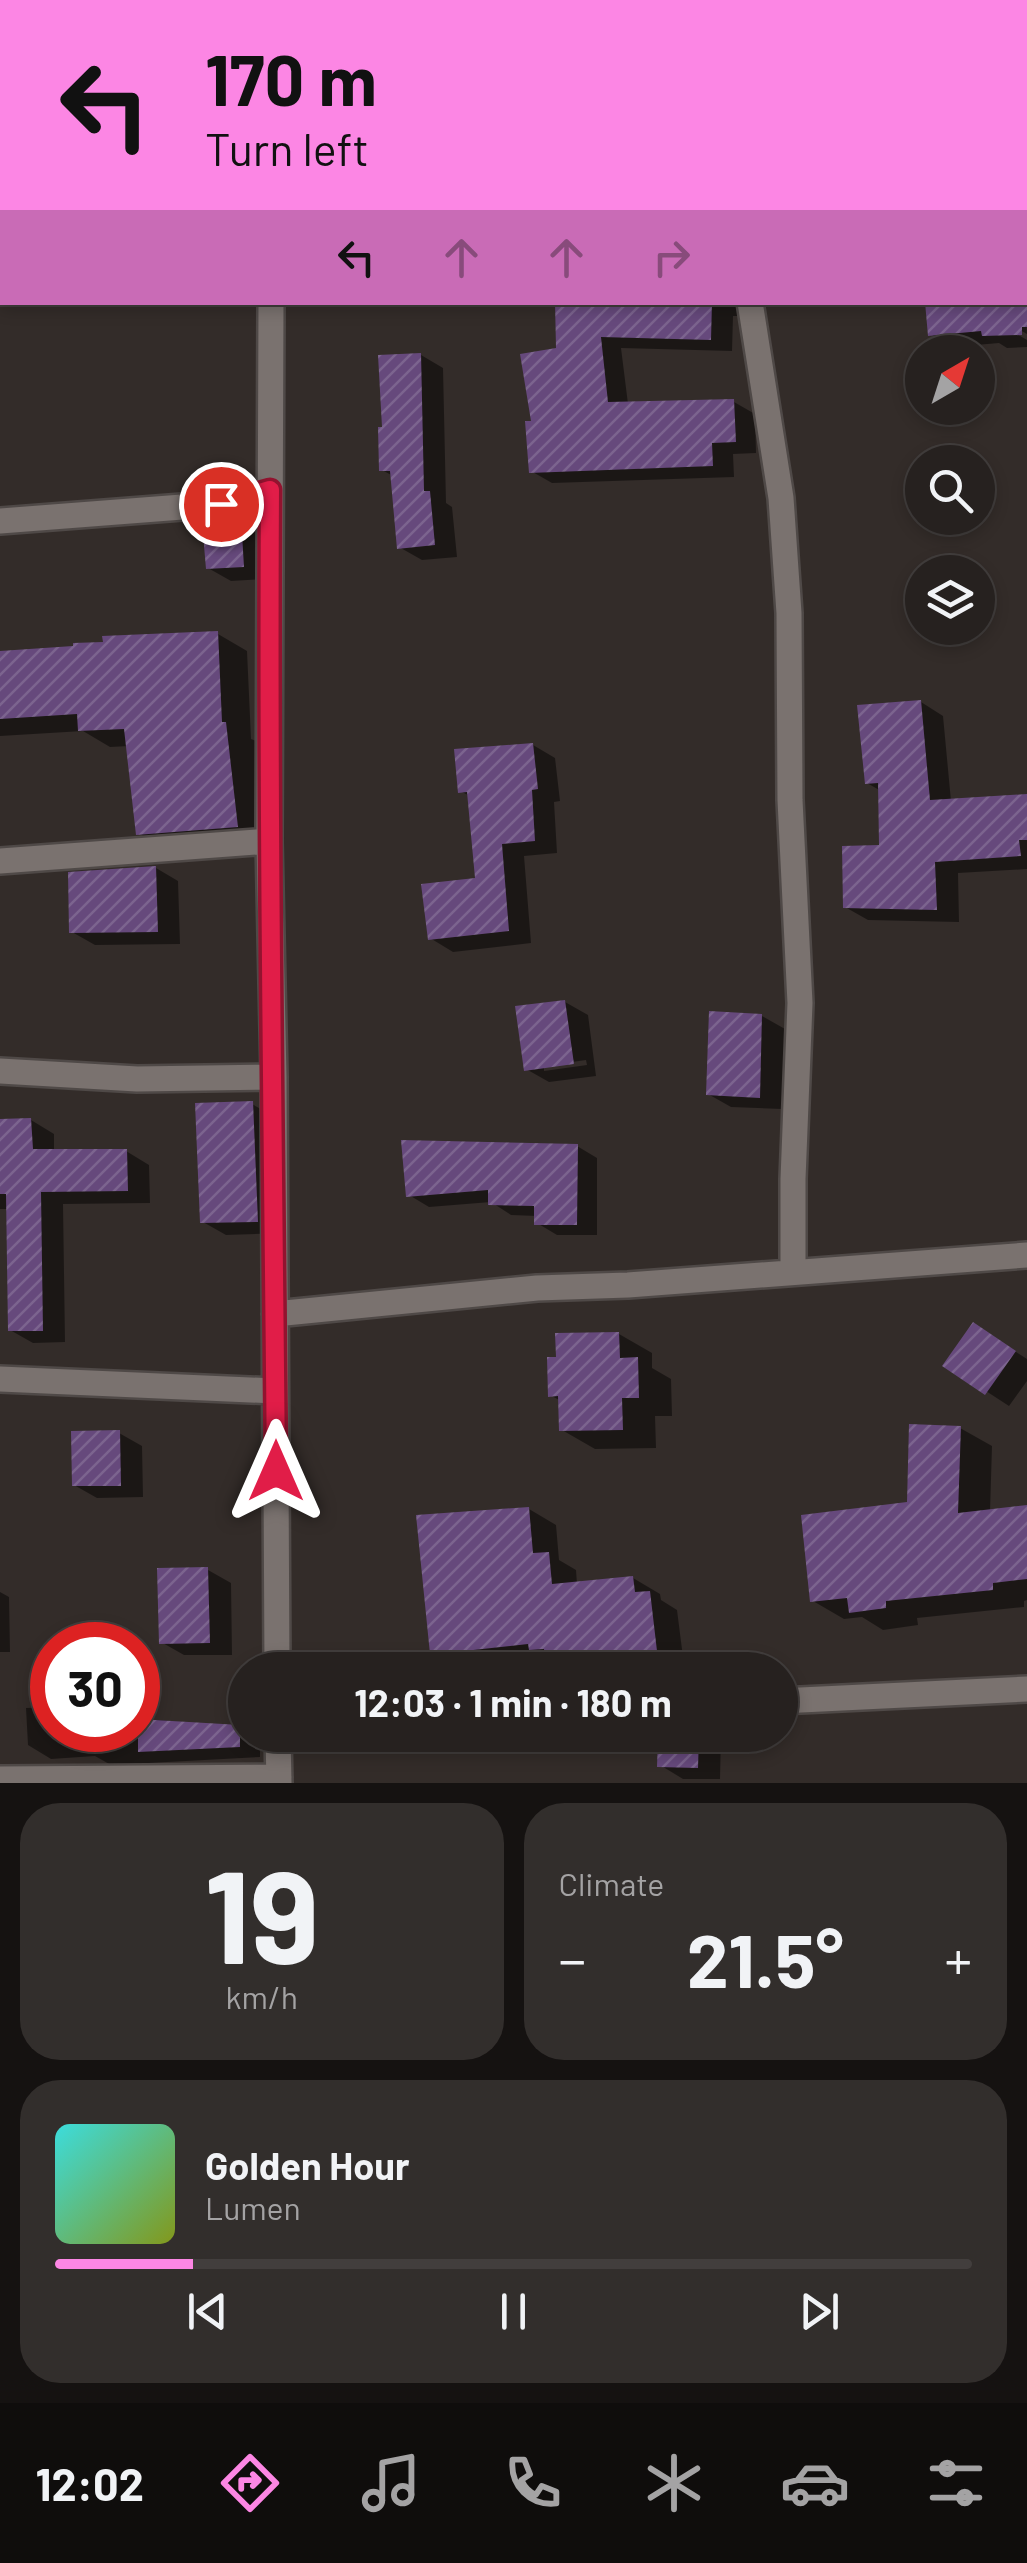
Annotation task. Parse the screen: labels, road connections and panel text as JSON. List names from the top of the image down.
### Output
{
  "north": "top right",
  "page": {
    "turn": ["170 m", "Turn left"],
    "limit": "30",
    "trip": "12:03 · 1 min · 180 m",
    "tile": [
      ["19", "km/h"],
      "Climate"
    ],
    "heat": ["−", "21.5°", "+"],
    "song": ["Golden Hour", "Lumen"],
    "tabs": "12:02"
  }
}
